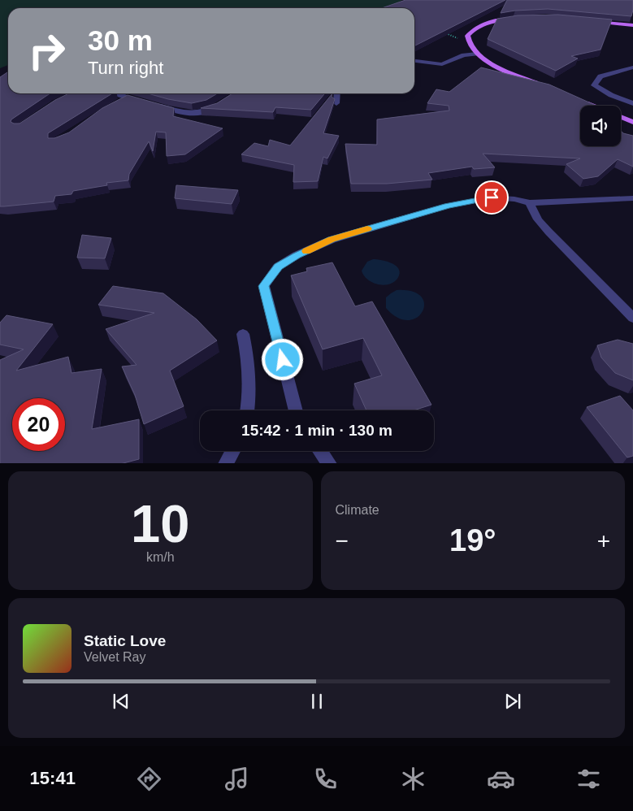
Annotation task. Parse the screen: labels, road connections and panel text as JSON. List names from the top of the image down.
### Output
{
  "page": {
    "turn": ["30 m", "Turn right"],
    "limit": "20",
    "trip": "15:42 · 1 min · 130 m",
    "tile": [
      ["10", "km/h"],
      "Climate"
    ],
    "heat": ["−", "19°", "+"],
    "song": ["Static Love", "Velvet Ray"],
    "tabs": "15:41"
  }
}
